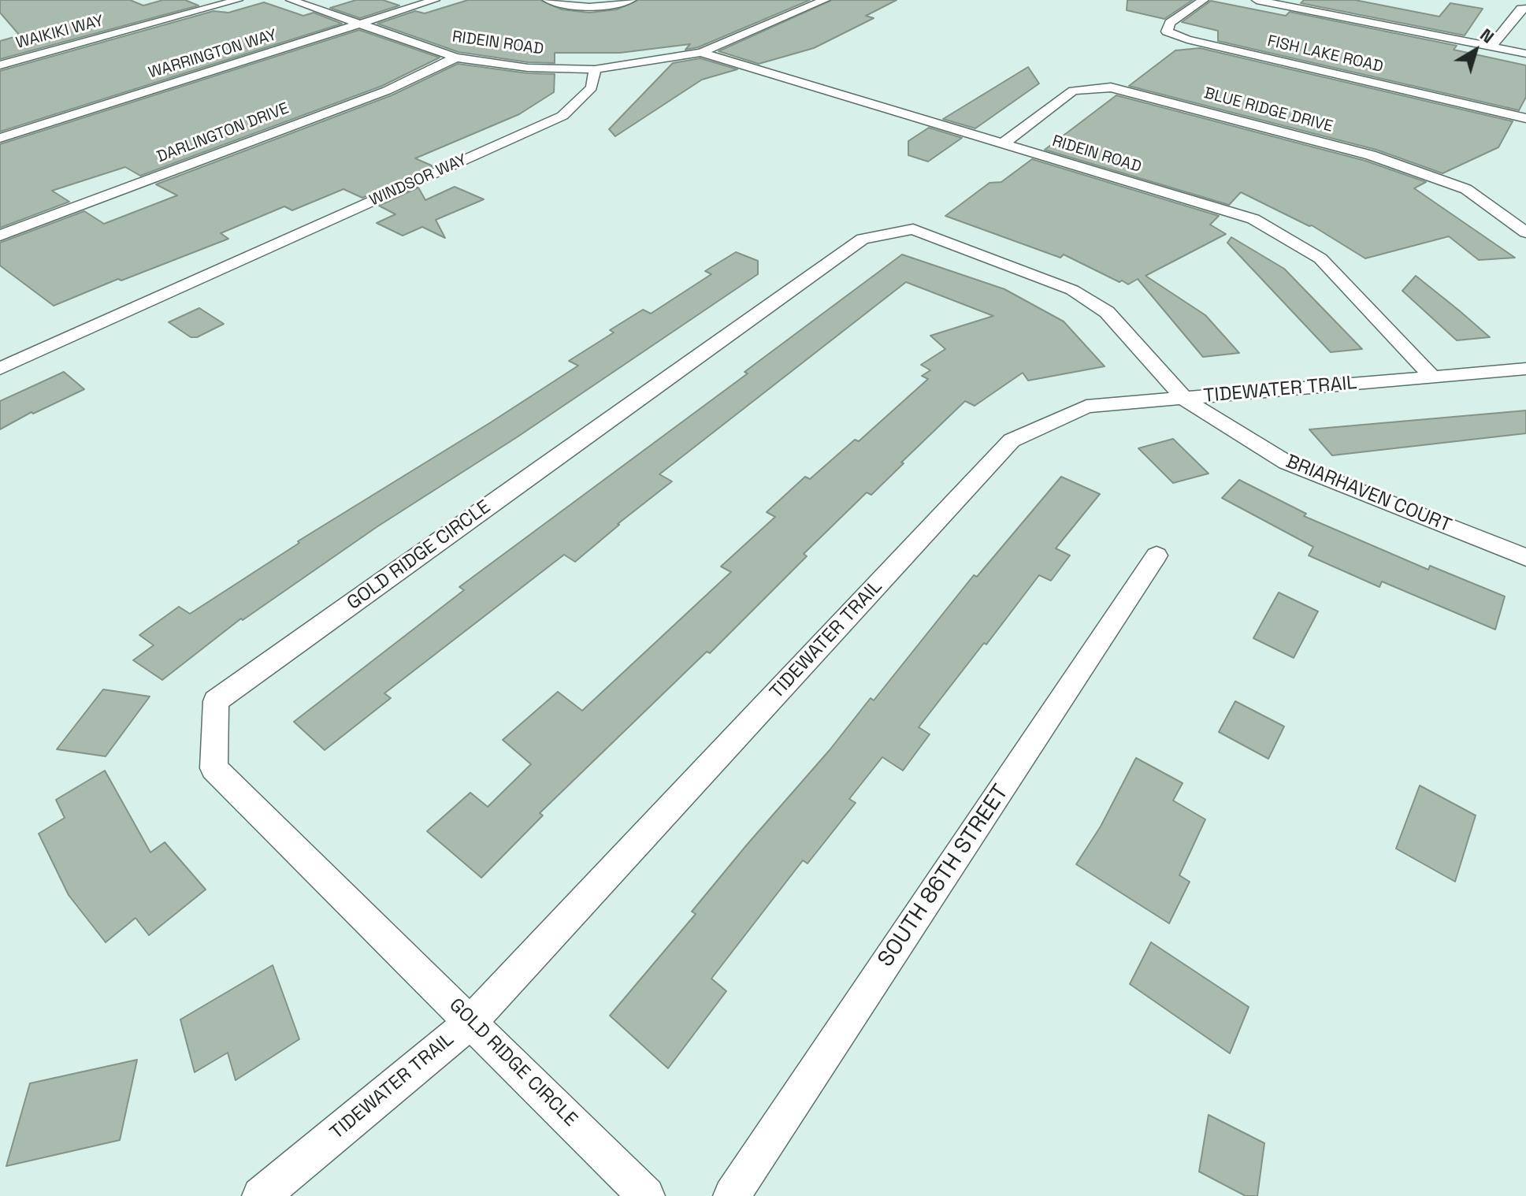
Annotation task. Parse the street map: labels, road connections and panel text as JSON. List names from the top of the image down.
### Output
{
  "streets": {
    "street": [
      "WAIKIKI WAY",
      "RIDEIN ROAD",
      "WARRINGTON WAY",
      "FISH LAKE ROAD",
      "BLUE RIDGE DRIVE",
      "DARLINGTON DRIVE",
      "WINDSOR WAY",
      "TIDEWATER TRAIL",
      "BRIARHAVEN COURT",
      "GOLD RIDGE CIRCLE",
      "SOUTH 86TH STREET"
    ]
  },
  "crossings": [
    ["RIDEIN ROAD", "WARRINGTON WAY"],
    ["RIDEIN ROAD", "BLUE RIDGE DRIVE"],
    ["RIDEIN ROAD", "DARLINGTON DRIVE"],
    ["RIDEIN ROAD", "WINDSOR WAY"],
    ["RIDEIN ROAD", "TIDEWATER TRAIL"],
    ["TIDEWATER TRAIL", "BRIARHAVEN COURT"],
    ["TIDEWATER TRAIL", "GOLD RIDGE CIRCLE"],
    ["BRIARHAVEN COURT", "GOLD RIDGE CIRCLE"]
  ],
  "north": "top right"
}
